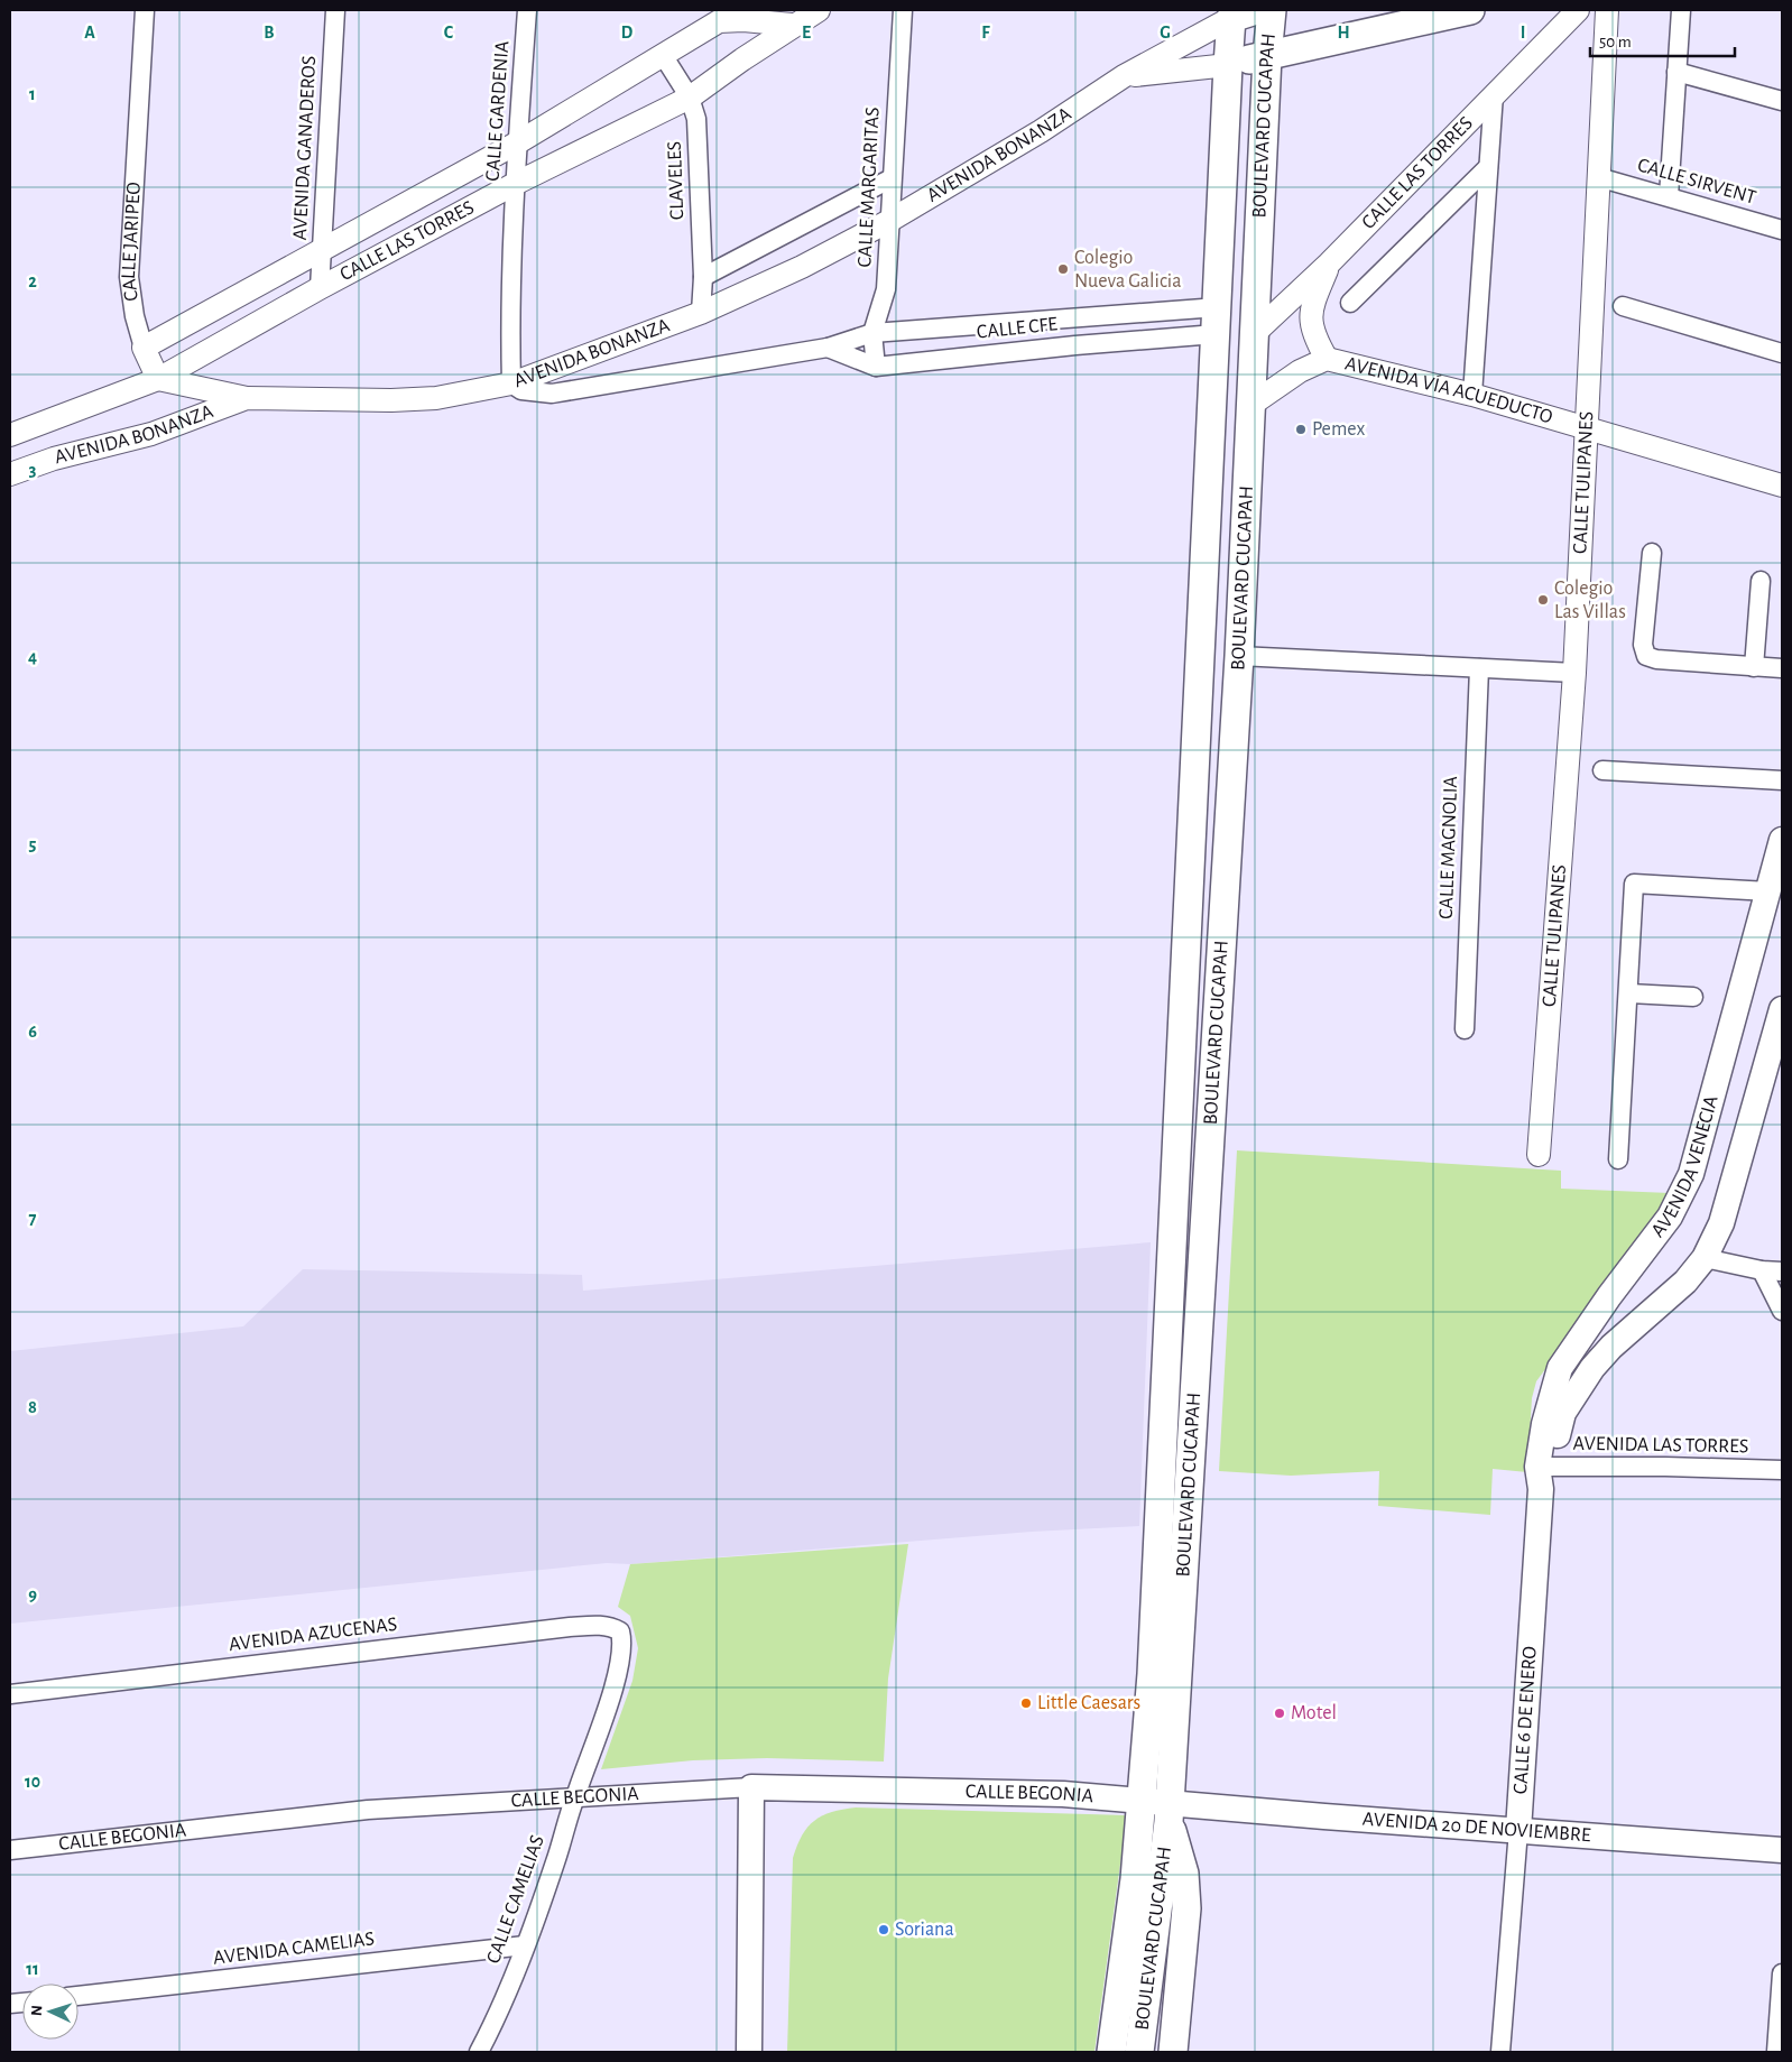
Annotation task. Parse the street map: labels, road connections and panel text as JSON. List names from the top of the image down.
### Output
{
  "streets": {
    "main road": [
      "BOULEVARD CUCAPAH",
      "AVENIDA VENECIA",
      "CALLE 6 DE ENERO",
      "CALLE BEGONIA",
      "AVENIDA 20 DE NOVIEMBRE"
    ],
    "street": [
      "CALLE GARDENIA",
      "AVENIDA GANADEROS",
      "AVENIDA BONANZA",
      "CALLE LAS TORRES",
      "CLAVELES",
      "CALLE SIRVENT",
      "CALLE MARGARITAS",
      "CALLE JARIPEO",
      "CALLE CFE",
      "AVENIDA VÍA ACUEDUCTO",
      "CALLE TULIPANES",
      "CALLE MAGNOLIA",
      "AVENIDA LAS TORRES",
      "AVENIDA AZUCENAS",
      "CALLE CAMELIAS",
      "AVENIDA CAMELIAS"
    ]
  },
  "crossings": [
    ["CALLE GARDENIA", "AVENIDA BONANZA"],
    ["CALLE GARDENIA", "CALLE LAS TORRES"],
    ["CALLE GARDENIA", "CALLE CFE"],
    ["BOULEVARD CUCAPAH", "AVENIDA BONANZA"],
    ["BOULEVARD CUCAPAH", "CALLE LAS TORRES"],
    ["BOULEVARD CUCAPAH", "CALLE CFE"],
    ["BOULEVARD CUCAPAH", "AVENIDA VÍA ACUEDUCTO"],
    ["BOULEVARD CUCAPAH", "CALLE BEGONIA"],
    ["BOULEVARD CUCAPAH", "AVENIDA 20 DE NOVIEMBRE"],
    ["AVENIDA GANADEROS", "CALLE LAS TORRES"],
    ["AVENIDA BONANZA", "CLAVELES"],
    ["AVENIDA BONANZA", "CALLE MARGARITAS"],
    ["AVENIDA BONANZA", "CALLE CFE"],
    ["CALLE LAS TORRES", "CLAVELES"],
    ["CALLE LAS TORRES", "CALLE JARIPEO"],
    ["CALLE SIRVENT", "CALLE TULIPANES"],
    ["CALLE MARGARITAS", "CALLE CFE"],
    ["AVENIDA VÍA ACUEDUCTO", "CALLE TULIPANES"],
    ["AVENIDA VENECIA", "AVENIDA LAS TORRES"],
    ["AVENIDA VENECIA", "CALLE 6 DE ENERO"],
    ["AVENIDA LAS TORRES", "CALLE 6 DE ENERO"],
    ["AVENIDA AZUCENAS", "CALLE CAMELIAS"],
    ["CALLE 6 DE ENERO", "AVENIDA 20 DE NOVIEMBRE"],
    ["CALLE BEGONIA", "AVENIDA 20 DE NOVIEMBRE"],
    ["CALLE BEGONIA", "CALLE CAMELIAS"],
    ["CALLE CAMELIAS", "AVENIDA CAMELIAS"]
  ],
  "places": [
    "Colegio Nueva Galicia",
    "Pemex",
    "Colegio Las Villas",
    "Little Caesars",
    "Motel",
    "Soriana"
  ],
  "scale_bar": "50 m",
  "north": "left",
  "grid": {
    "columns": [
      "A",
      "B",
      "C",
      "D",
      "E",
      "F",
      "G",
      "H",
      "I"
    ],
    "rows": [
      "1",
      "2",
      "3",
      "4",
      "5",
      "6",
      "7",
      "8",
      "9",
      "10",
      "11"
    ]
  }
}
